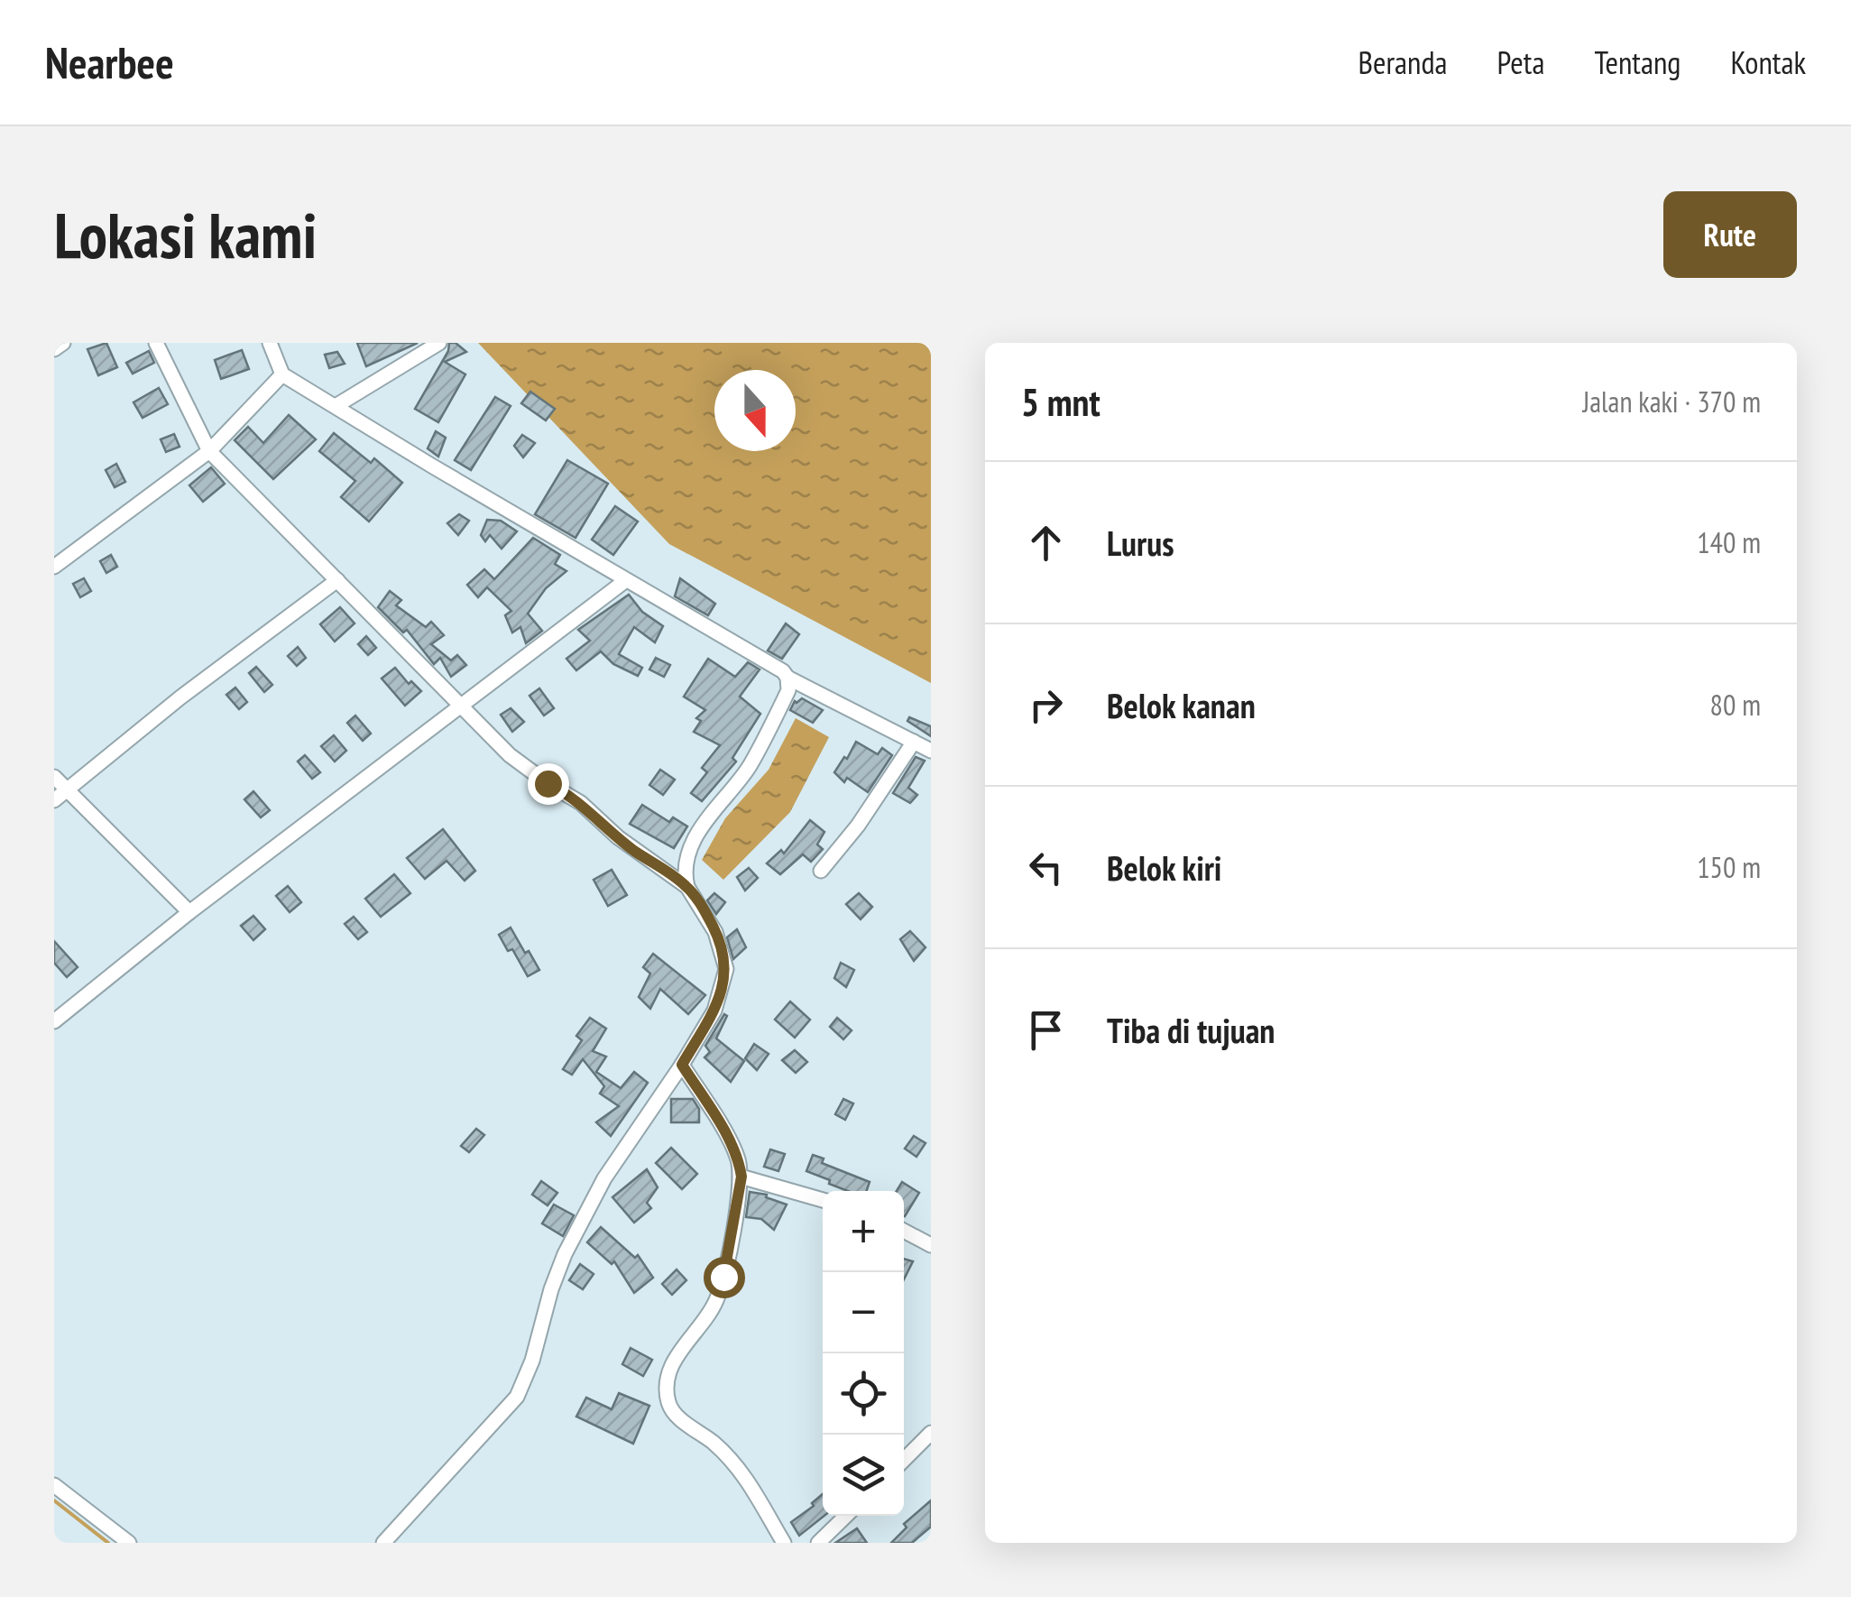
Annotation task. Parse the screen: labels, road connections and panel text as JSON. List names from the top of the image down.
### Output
{
  "north": "bottom",
  "page": {
    "header": "Nearbee",
    "nav": [
      "Beranda",
      "Peta",
      "Tentang",
      "Kontak"
    ],
    "buttons": "Rute",
    "title": "Lokasi kami",
    "heading": ["5 mnt", "Jalan kaki · 370 m"],
    "list": [
      ["Lurus", "140 m"],
      ["Belok kanan", "80 m"],
      ["Belok kiri", "150 m"],
      "Tiba di tujuan"
    ],
    "map_buttons": ["+", "−"]
  }
}
